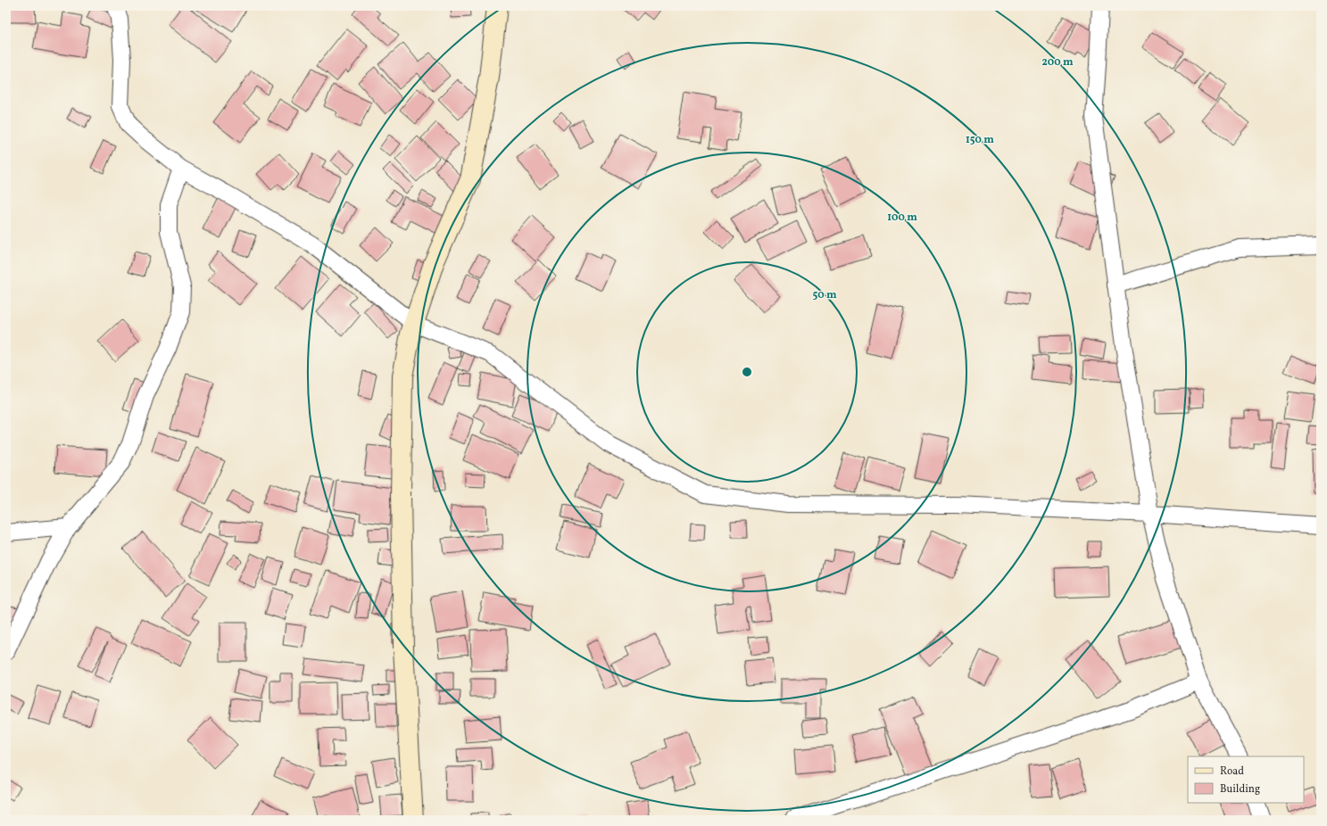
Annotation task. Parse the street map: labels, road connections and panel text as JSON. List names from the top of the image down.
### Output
{
  "legend": ["Road", "Building"],
  "rings": [
    "200 m",
    "150 m",
    "100 m",
    "50 m"
  ]
}
